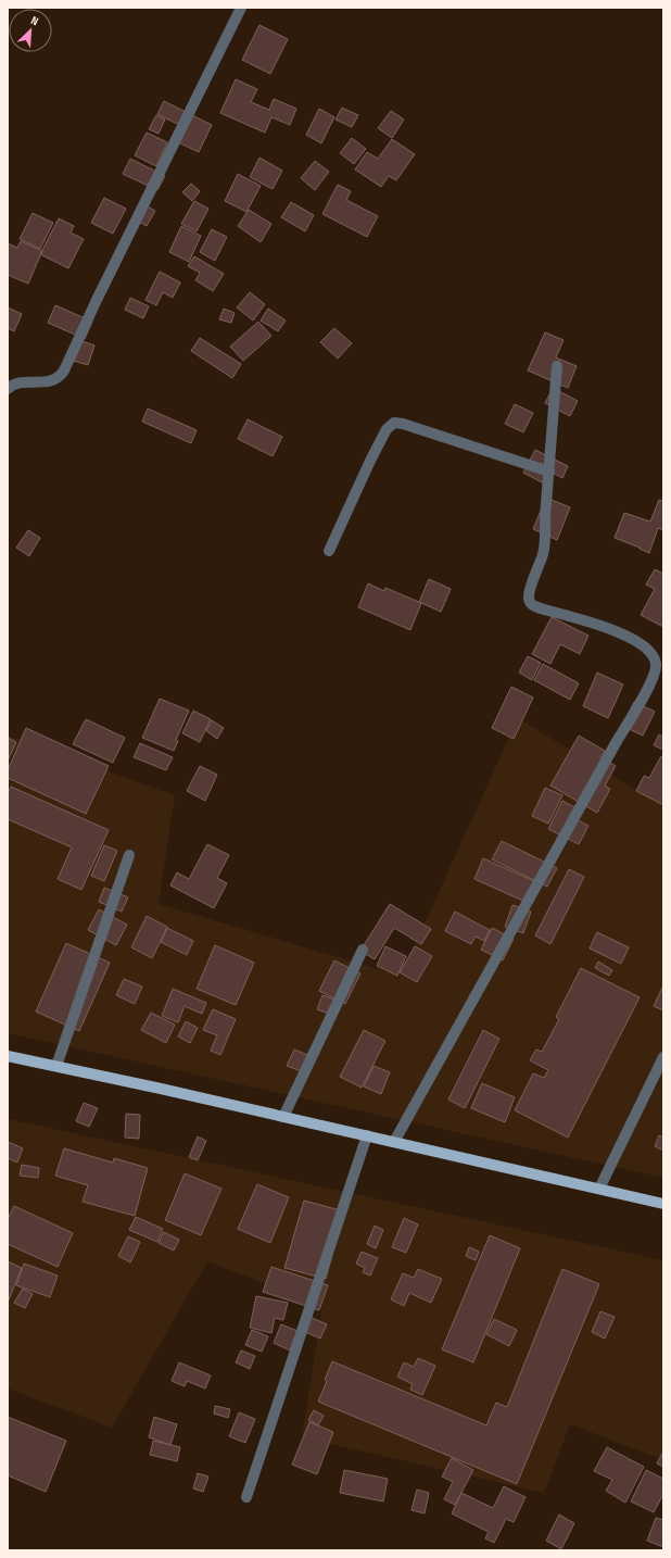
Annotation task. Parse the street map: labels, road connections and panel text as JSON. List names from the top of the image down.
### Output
{
  "north": "top right"
}
